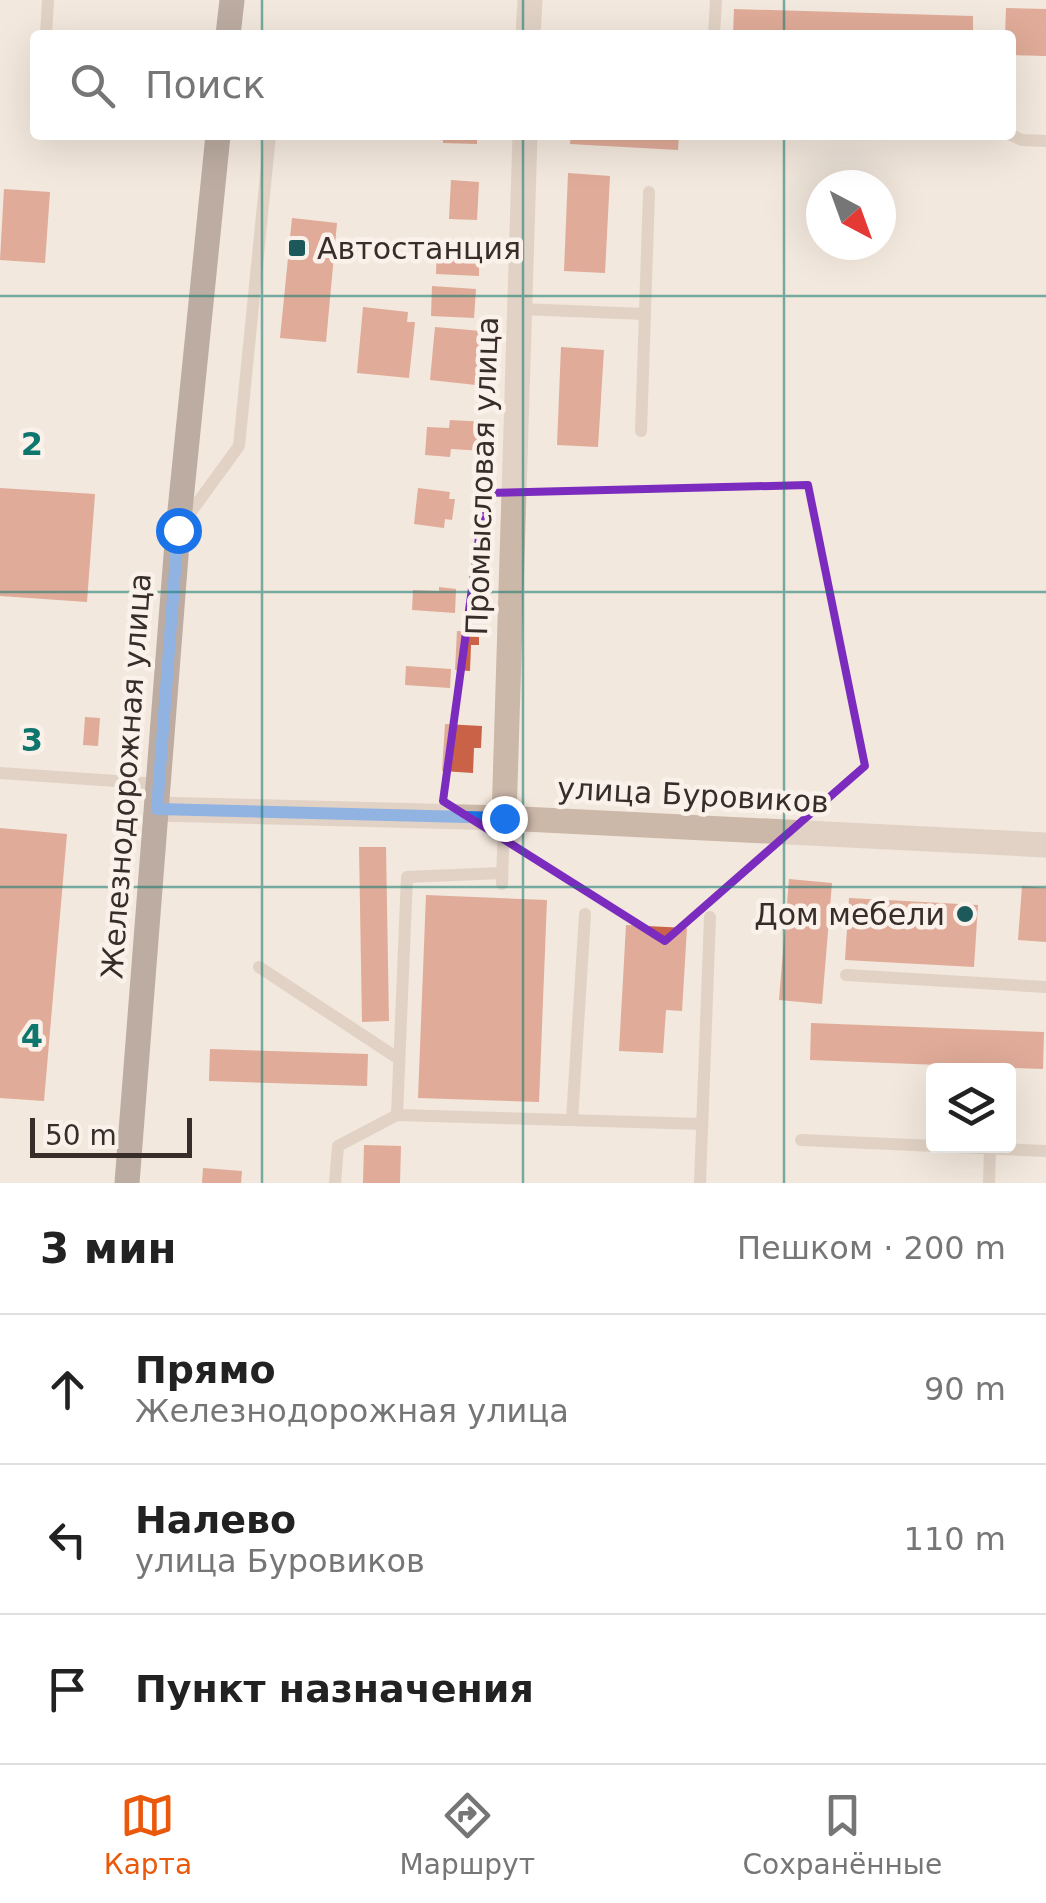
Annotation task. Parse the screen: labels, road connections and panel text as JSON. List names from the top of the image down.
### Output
{
  "streets": {
    "main road": ["Железнодорожная улица"],
    "street": ["Промысловая улица", "улица Буровиков"]
  },
  "crossings": [
    ["Промысловая улица", "улица Буровиков"],
    ["Железнодорожная улица", "улица Буровиков"]
  ],
  "places": {
    "transit": ["Автостанция"],
    "other": ["Дом мебели"]
  },
  "scale_bar": "50 m",
  "north": "bottom right",
  "page": {
    "search": "Поиск",
    "scale": "50 m",
    "heading": ["3 мин", "Пешком · 200 m"],
    "list": [
      ["Прямо", "Железнодорожная улица", "90 m"],
      ["Налево", "улица Буровиков", "110 m"],
      "Пункт назначения"
    ],
    "nav": ["Карта", "Маршрут", "Сохранённые"]
  },
  "grid": {
    "rows": ["2", "3", "4"]
  }
}
